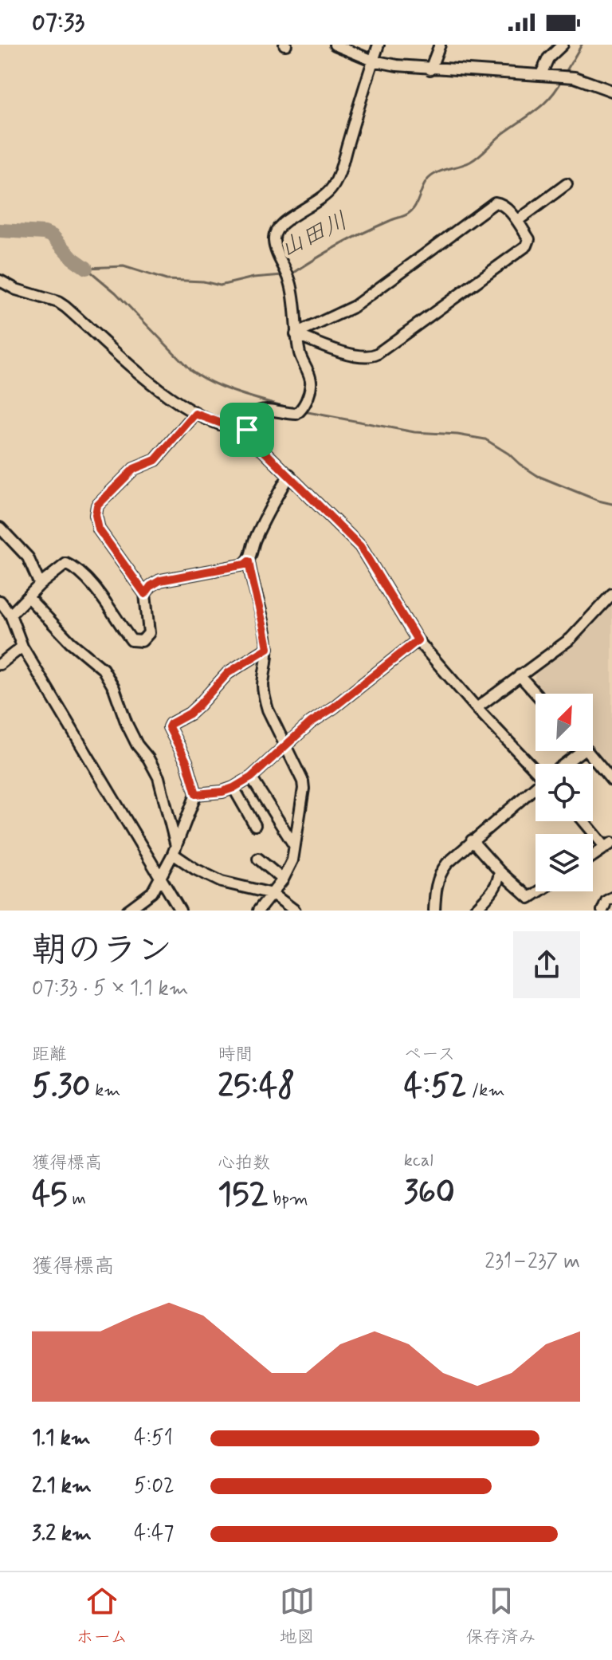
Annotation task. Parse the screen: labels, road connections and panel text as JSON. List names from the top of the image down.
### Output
{
  "water": ["山田川"],
  "north": "top right",
  "page": {
    "status": "07:33",
    "heading": ["朝のラン", "07:33 · 5 × 1.1 km"],
    "stats": [
      ["距離", "5.30 km"],
      ["時間", "25:48"],
      ["ペース", "4:52 /km"],
      ["獲得標高", "45 m"],
      ["心拍数", "152 bpm"],
      ["kcal", "360"]
    ],
    "chart": ["獲得標高", "231–237 m"],
    "list": [
      {
        "name": "1.1 km",
        "note": "4:51"
      },
      {
        "name": "2.1 km",
        "note": "5:02"
      },
      {
        "name": "3.2 km",
        "note": "4:47"
      }
    ],
    "tabs": ["ホーム", "地図", "保存済み"]
  }
}
